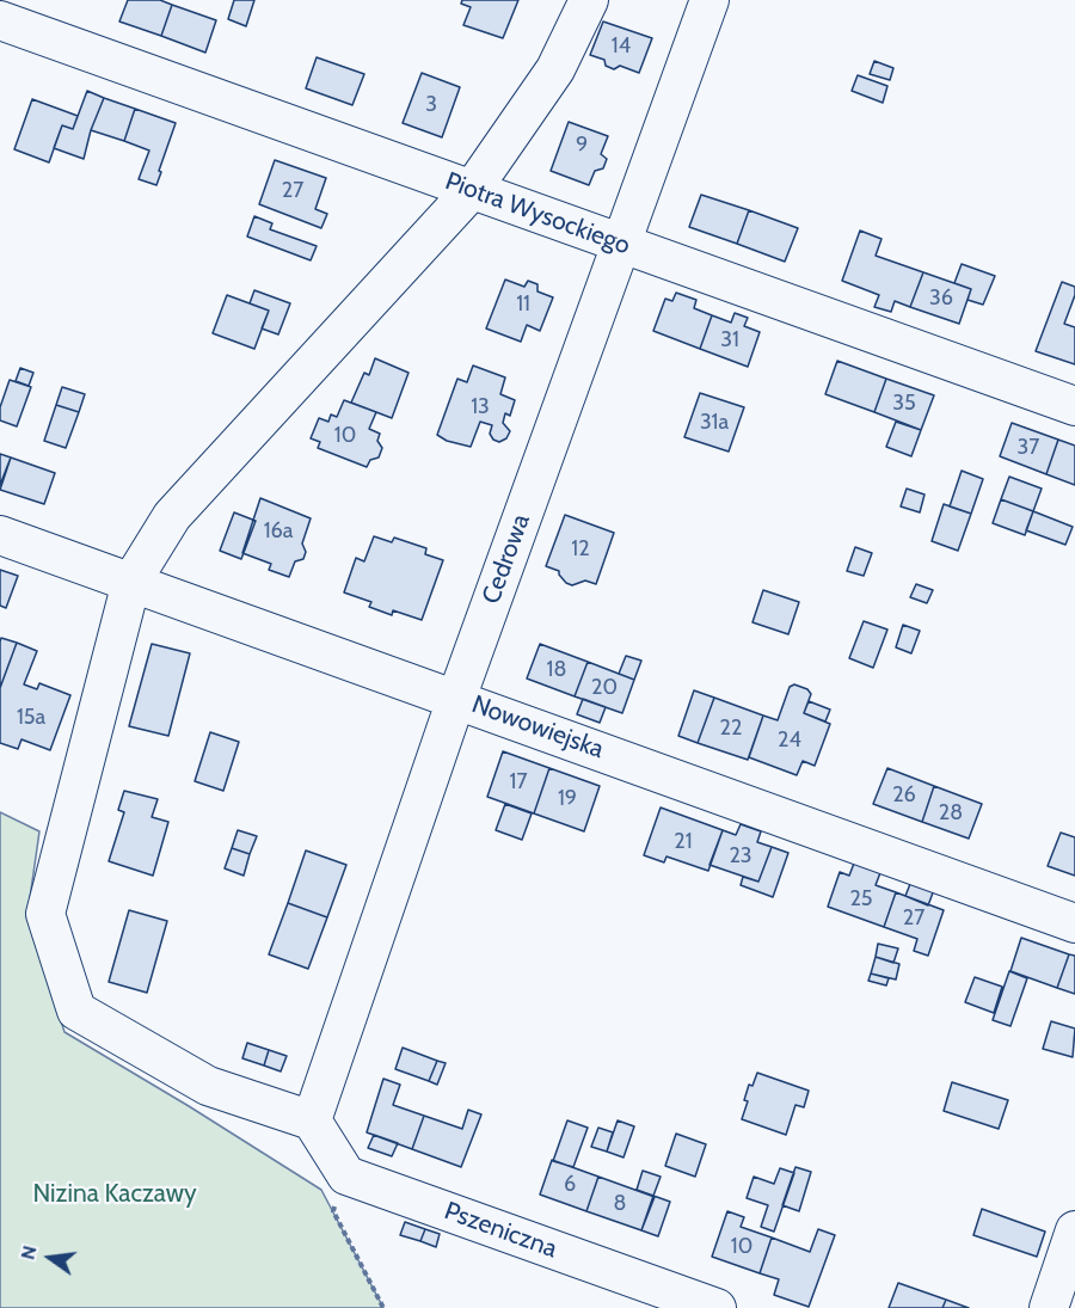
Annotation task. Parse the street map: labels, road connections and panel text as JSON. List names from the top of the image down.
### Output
{
  "streets": {
    "street": [
      "Piotra Wysockiego",
      "Cedrowa",
      "Nowowiejska",
      "Pszeniczna"
    ]
  },
  "crossings": [
    ["Piotra Wysockiego", "Cedrowa"],
    ["Cedrowa", "Nowowiejska"]
  ],
  "parks": ["Nizina Kaczawy"],
  "house_numbers": [
    "14",
    "3",
    "9",
    "27",
    "36",
    "11",
    "31",
    "35",
    "13",
    "31a",
    "10",
    "37",
    "16a",
    "12",
    "18",
    "20",
    "15a",
    "22",
    "24",
    "17",
    "26",
    "19",
    "28",
    "21",
    "23",
    "25",
    "27",
    "6",
    "8",
    "10"
  ],
  "north": "left"
}
